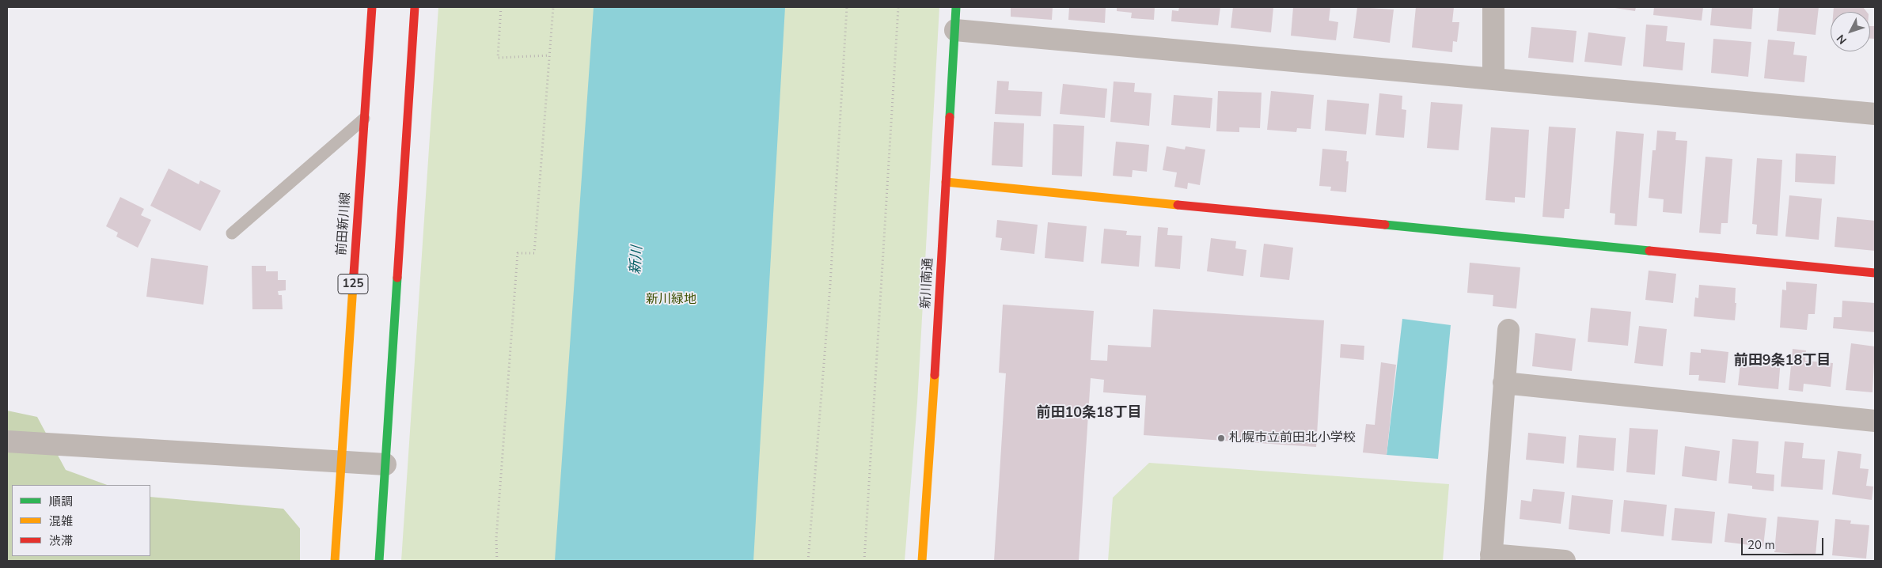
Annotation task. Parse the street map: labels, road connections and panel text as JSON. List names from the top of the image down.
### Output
{
  "streets": {
    "street": ["前田新川線", "新川南通", "125"]
  },
  "districts": ["前田9条18丁目", "前田10条18丁目"],
  "water": ["新川"],
  "parks": ["新川緑地"],
  "places": ["札幌市立前田北小学校"],
  "legend": ["順調", "混雑", "渋滞"],
  "scale_bar": "20 m",
  "north": "bottom left"
}
